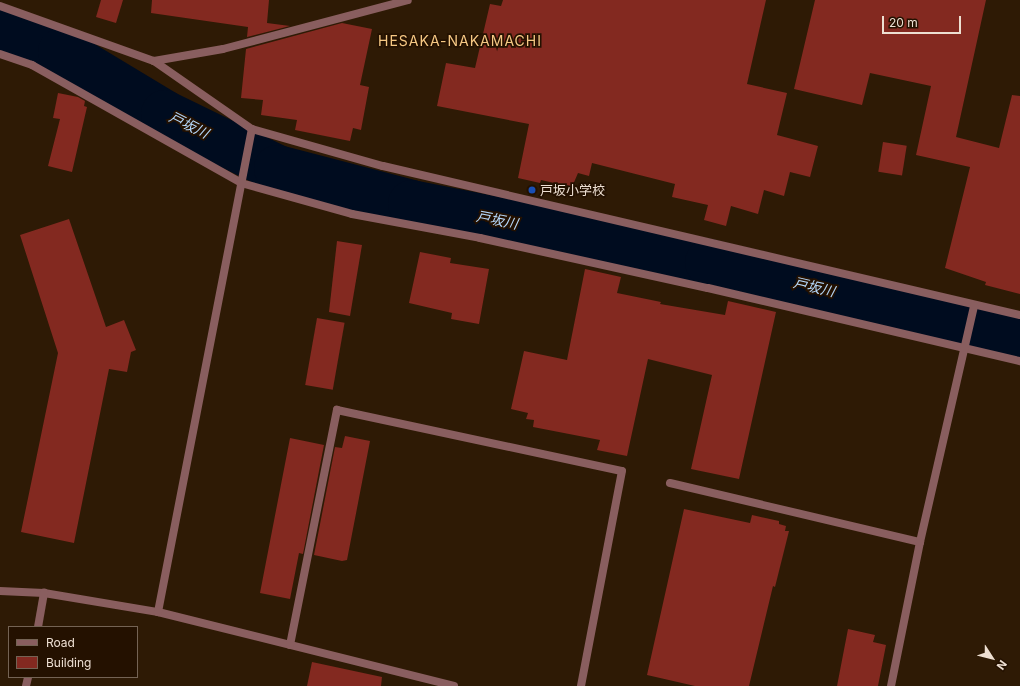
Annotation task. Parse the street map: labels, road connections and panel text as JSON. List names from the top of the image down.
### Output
{
  "districts": ["HESAKA-NAKAMACHI"],
  "water": ["戸坂川"],
  "places": ["戸坂小学校"],
  "legend": ["Road", "Building"],
  "scale_bar": "20 m",
  "north": "bottom right"
}
